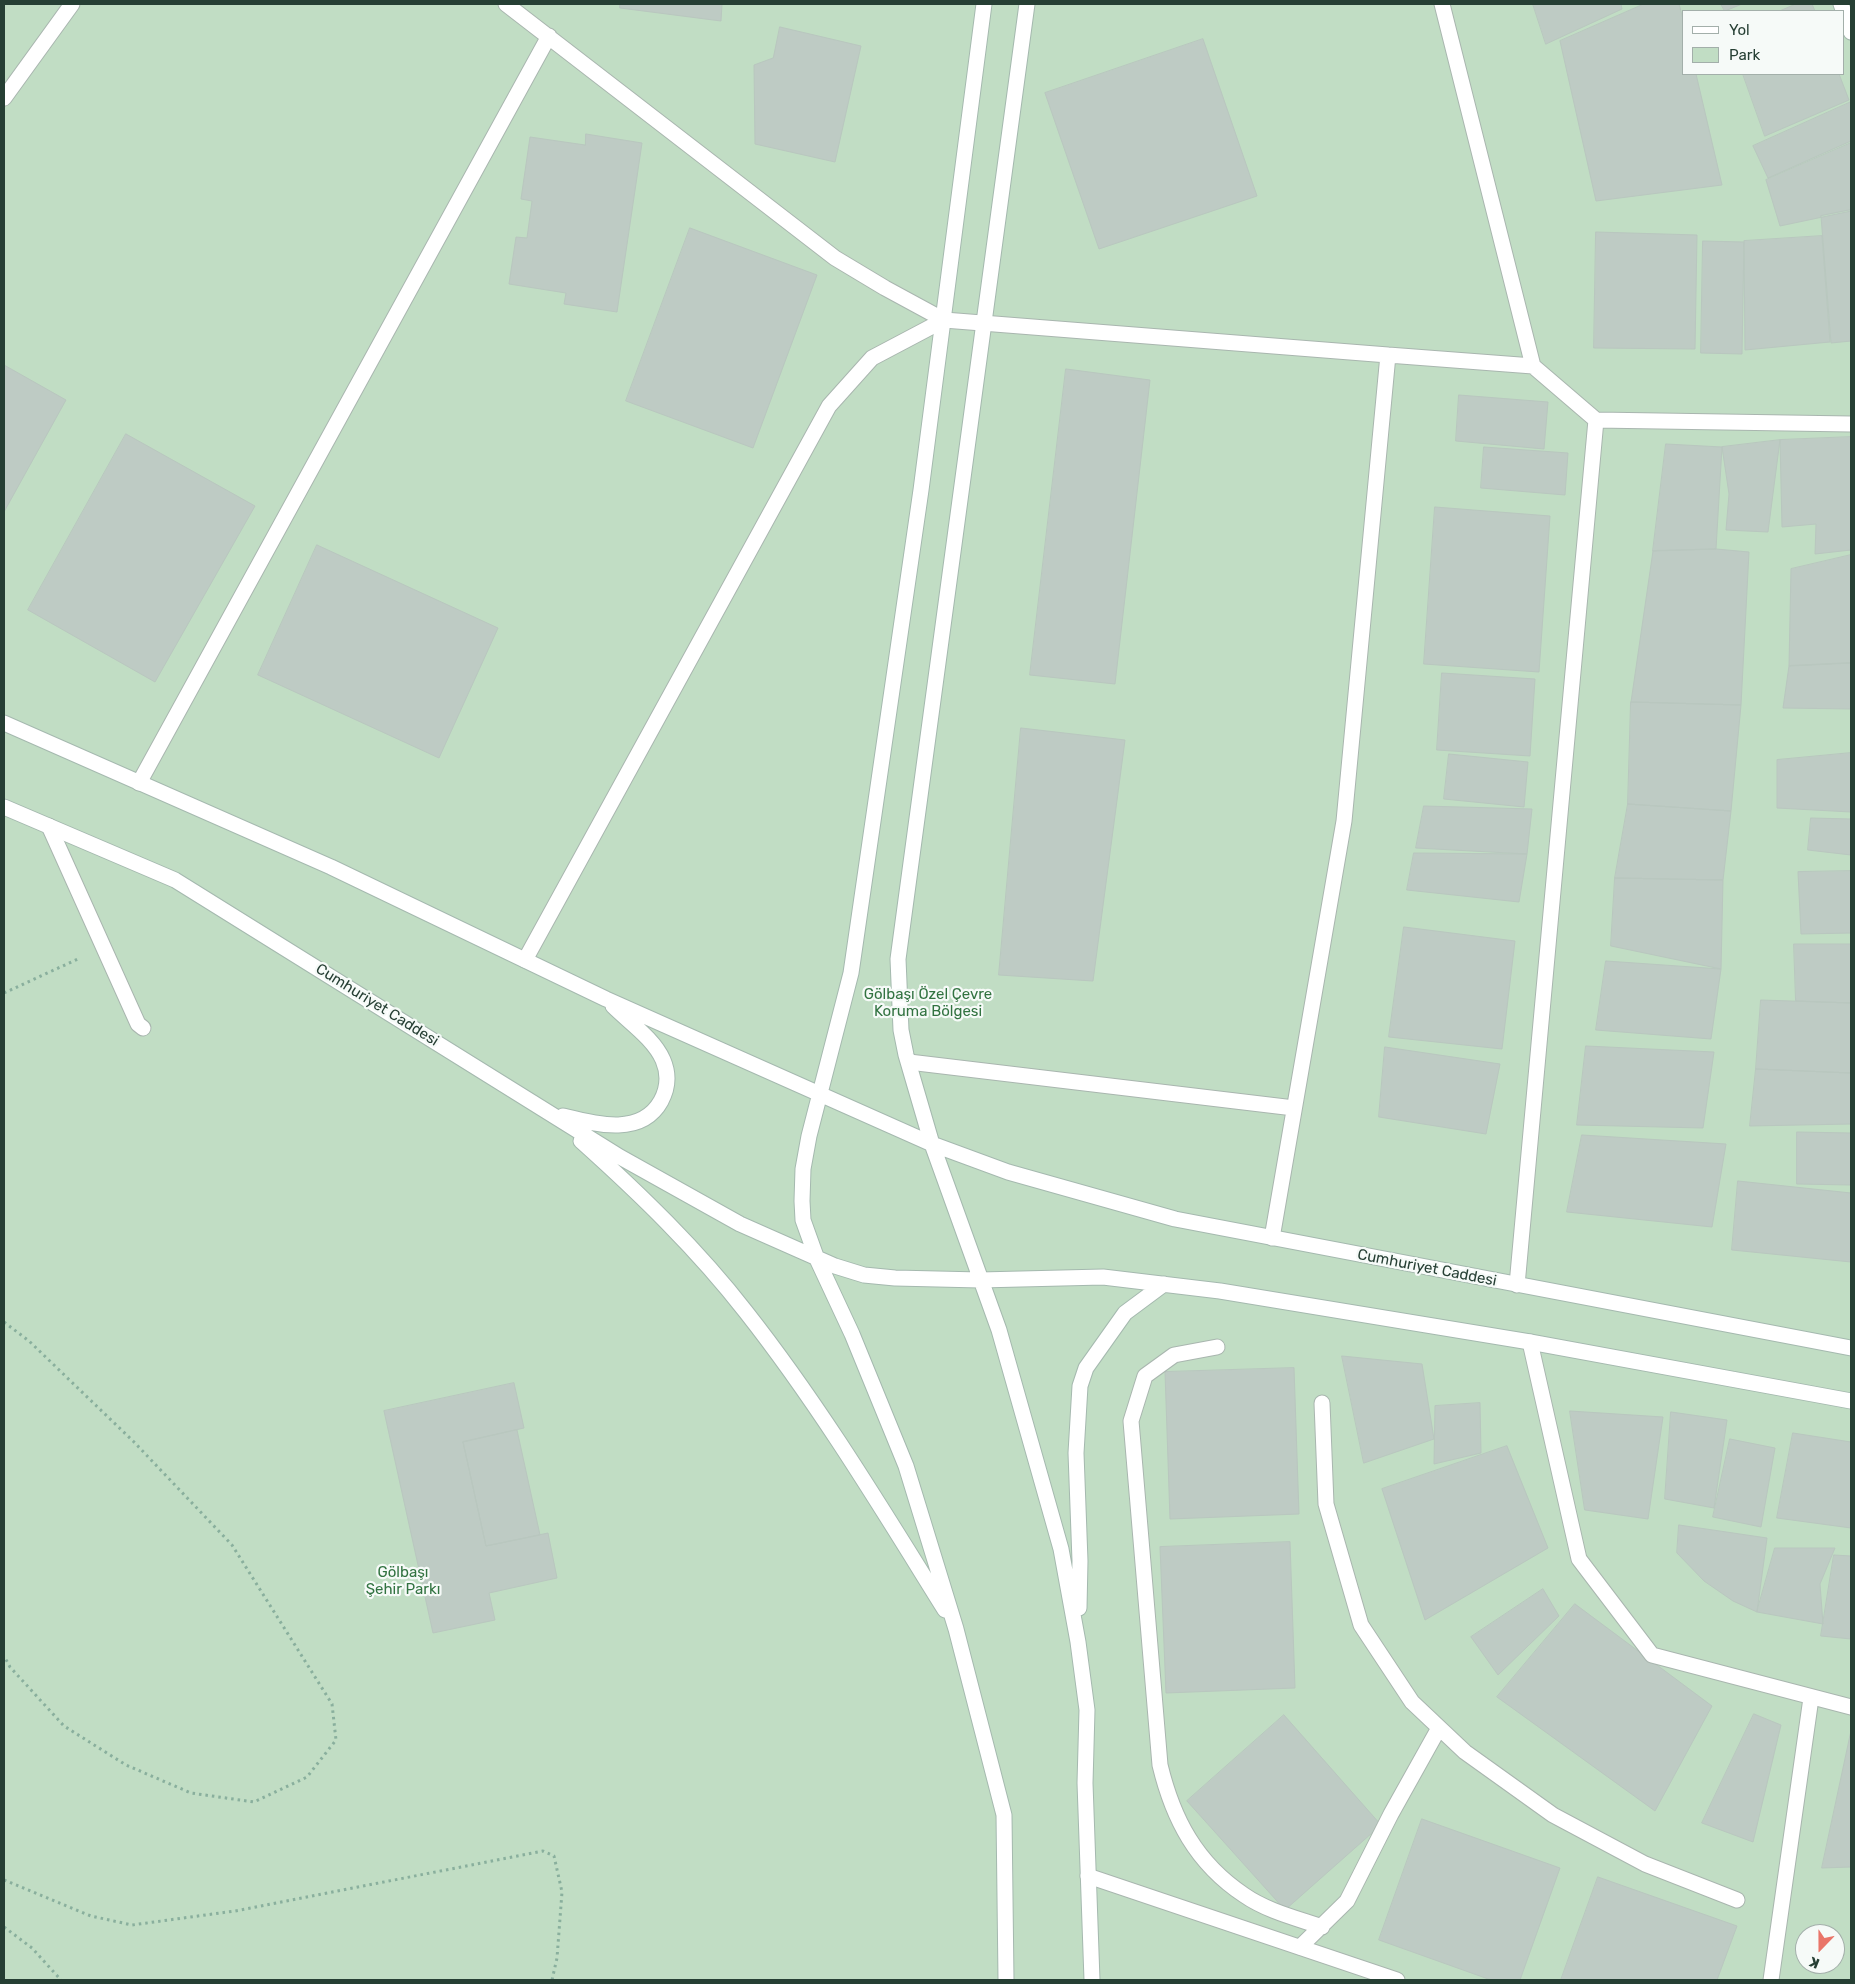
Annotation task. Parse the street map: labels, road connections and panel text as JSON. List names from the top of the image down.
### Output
{
  "streets": {
    "street": ["Cumhuriyet Caddesi"]
  },
  "parks": ["Gölbaşı Özel Çevre Koruma Bölgesi", "Gölbaşı Şehir Parkı"],
  "legend": ["Yol", "Park"],
  "north": "bottom"
}
